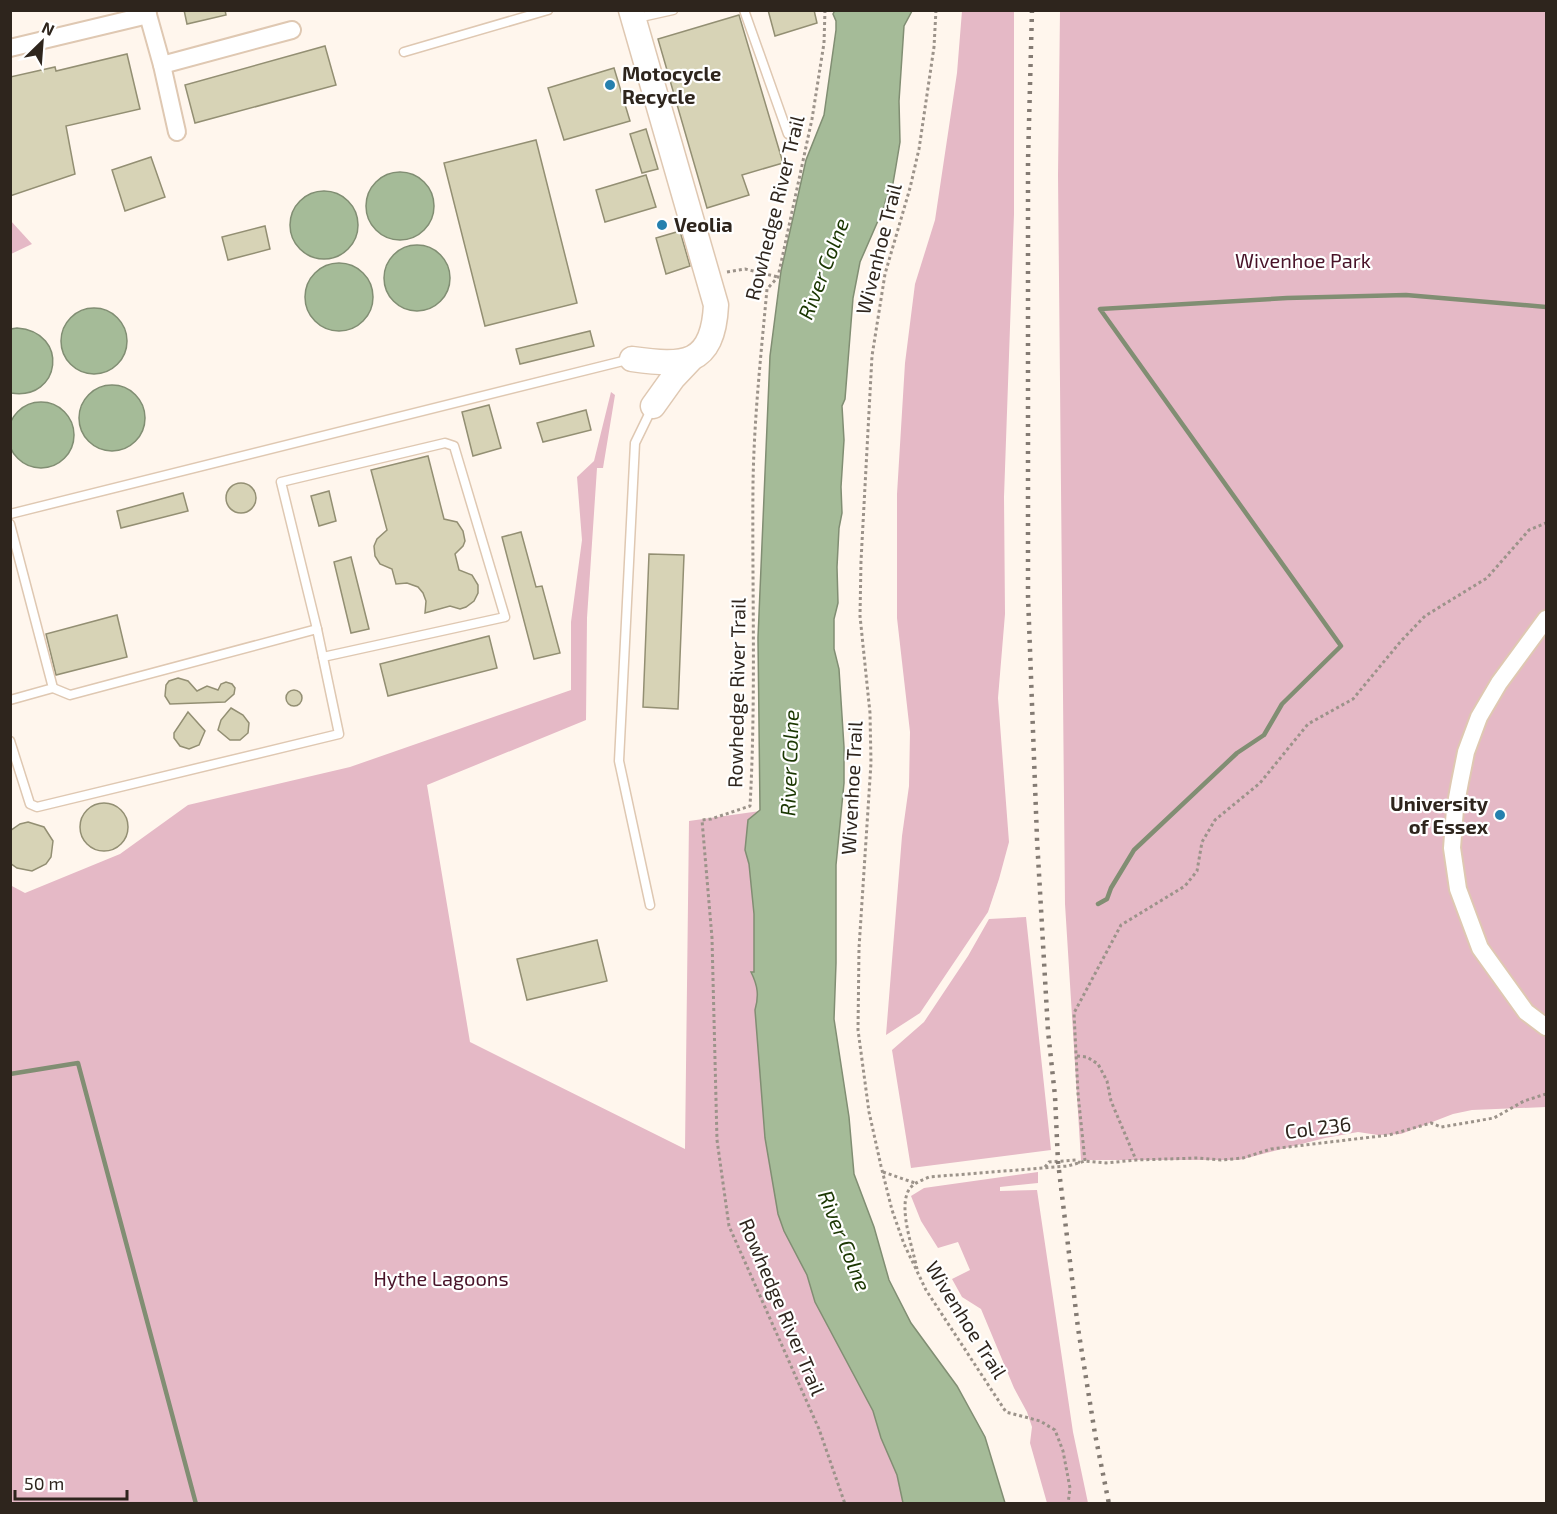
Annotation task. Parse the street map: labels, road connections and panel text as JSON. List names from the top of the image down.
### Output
{
  "streets": {
    "path": ["Rowhedge River Trail", "Wivenhoe Trail", "Col 236"]
  },
  "water": ["River Colne"],
  "parks": ["Wivenhoe Park", "Hythe Lagoons"],
  "places": ["Motocycle Recycle", "Veolia", "University of Essex"],
  "scale_bar": "50 m",
  "north": "top right"
}
